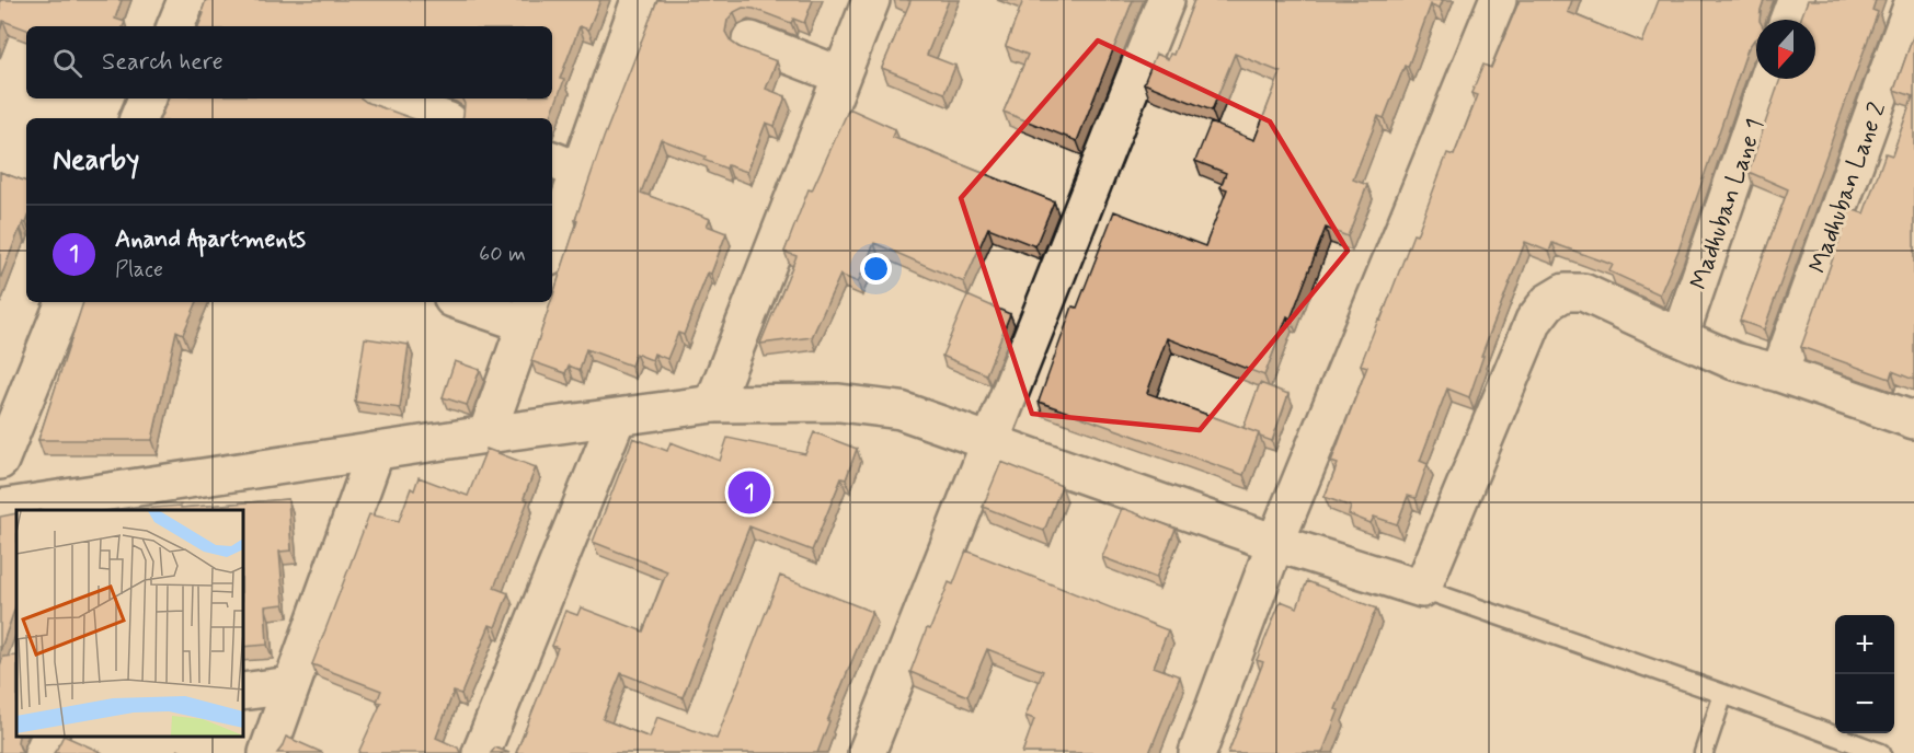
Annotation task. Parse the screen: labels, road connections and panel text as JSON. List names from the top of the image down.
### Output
{
  "streets": {
    "street": ["Madhuban Lane 2", "Madhuban Lane 1"]
  },
  "north": "bottom",
  "page": {
    "search": "Search here",
    "heading": "Nearby",
    "list": [
      {
        "mark": "1",
        "name": "Anand Apartments",
        "note": "Place",
        "value": "60 m"
      }
    ],
    "pins": "1",
    "map_buttons": ["+", "−"]
  }
}
